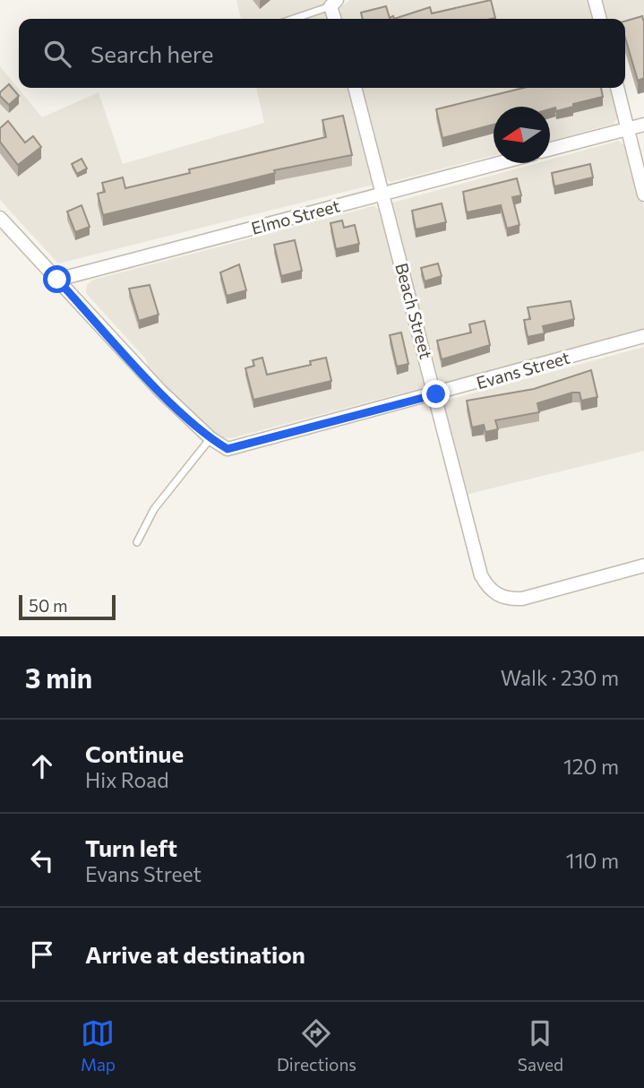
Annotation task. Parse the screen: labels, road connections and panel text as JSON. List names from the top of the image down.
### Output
{
  "streets": {
    "street": ["Elmo Street", "Beach Street", "Evans Street"]
  },
  "crossings": [
    ["Elmo Street", "Beach Street"],
    ["Beach Street", "Evans Street"]
  ],
  "scale_bar": "50 m",
  "north": "left",
  "page": {
    "search": "Search here",
    "scale": "50 m",
    "heading": ["3 min", "Walk · 230 m"],
    "list": [
      ["Continue", "Hix Road", "120 m"],
      ["Turn left", "Evans Street", "110 m"],
      "Arrive at destination"
    ],
    "nav": ["Map", "Directions", "Saved"]
  }
}
